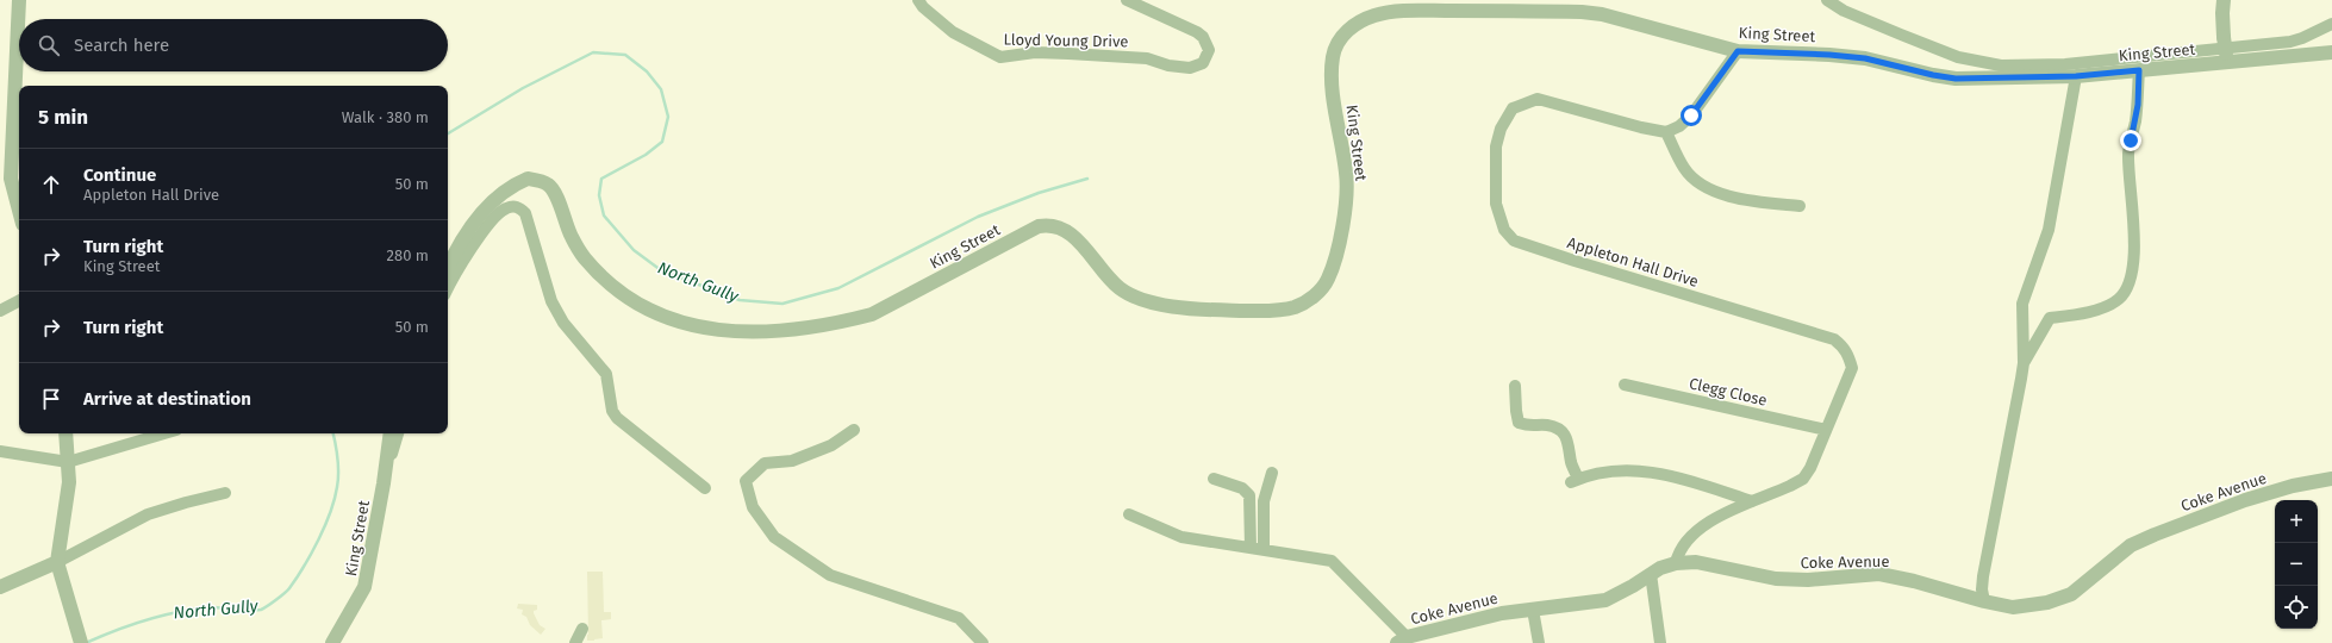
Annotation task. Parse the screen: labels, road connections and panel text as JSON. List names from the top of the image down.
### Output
{
  "streets": {
    "street": [
      "King Street",
      "Lloyd Young Drive",
      "Appleton Hall Drive",
      "Clegg Close",
      "Coke Avenue"
    ]
  },
  "crossings": [
    ["Appleton Hall Drive", "Clegg Close"],
    ["Appleton Hall Drive", "Coke Avenue"]
  ],
  "water": ["North Gully"],
  "page": {
    "search": "Search here",
    "heading": ["5 min", "Walk · 380 m"],
    "list": [
      ["Continue", "Appleton Hall Drive", "50 m"],
      ["Turn right", "King Street", "280 m"],
      ["Turn right", "50 m"],
      "Arrive at destination"
    ],
    "map_buttons": ["+", "−"]
  }
}
